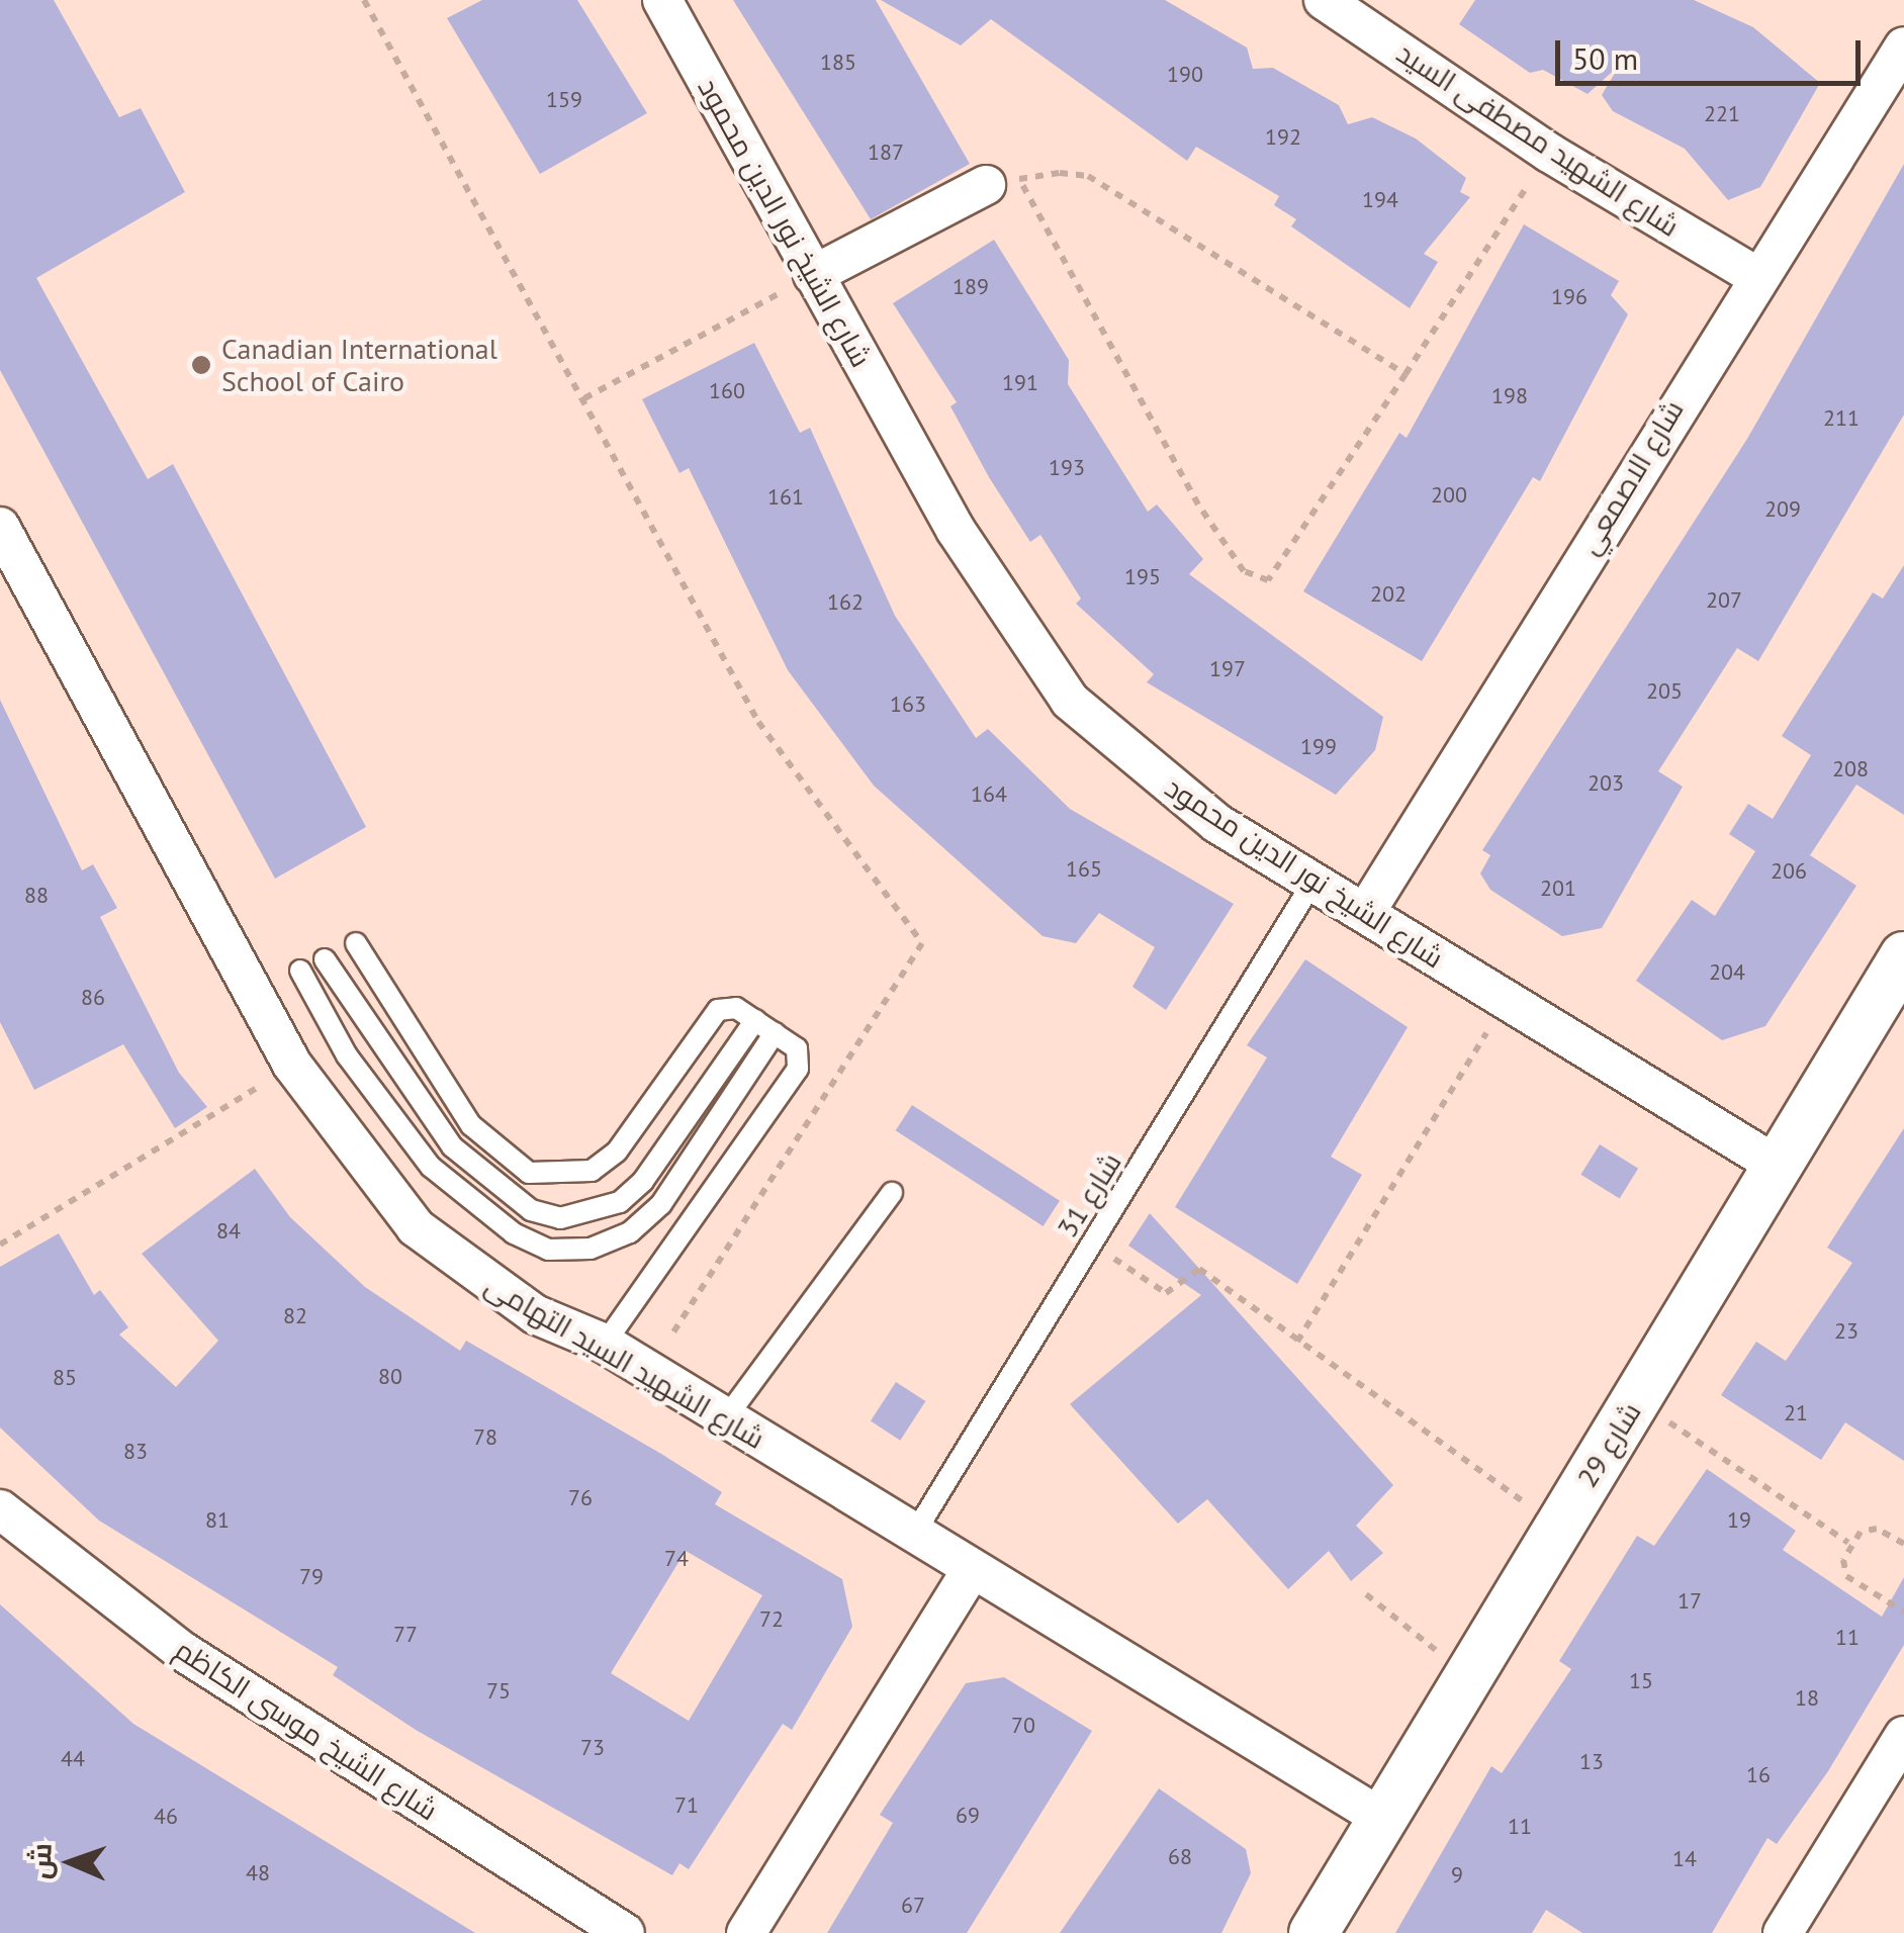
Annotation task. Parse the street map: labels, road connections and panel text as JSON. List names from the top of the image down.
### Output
{
  "streets": {
    "street": [
      "شارع الشهيد مصطفى السيد",
      "شارع الشيخ نور الدين محمود",
      "شارع الاصمعي",
      "شارع الشهيد السيد التهامى",
      "شارع 29",
      "شارع الشيخ موسى الكاظم"
    ],
    "lane": ["شارع 31"]
  },
  "crossings": [
    ["شارع الشهيد مصطفى السيد", "شارع الاصمعي"],
    ["شارع الشيخ نور الدين محمود", "شارع الاصمعي"],
    ["شارع الشيخ نور الدين محمود", "شارع 31"],
    ["شارع الشيخ نور الدين محمود", "شارع 29"],
    ["شارع 31", "شارع الشهيد السيد التهامى"],
    ["شارع الشهيد السيد التهامى", "شارع 29"]
  ],
  "places": ["Canadian International School of Cairo"],
  "house_numbers": [
    "185",
    "190",
    "159",
    "221",
    "192",
    "187",
    "194",
    "189",
    "196",
    "191",
    "160",
    "198",
    "211",
    "193",
    "200",
    "161",
    "209",
    "195",
    "202",
    "207",
    "162",
    "197",
    "205",
    "163",
    "199",
    "208",
    "203",
    "164",
    "165",
    "206",
    "201",
    "88",
    "204",
    "86",
    "84",
    "82",
    "23",
    "80",
    "85",
    "21",
    "78",
    "83",
    "76",
    "81",
    "19",
    "74",
    "79",
    "17",
    "72",
    "77",
    "11",
    "15",
    "75",
    "18",
    "70",
    "73",
    "44",
    "13",
    "16",
    "71",
    "69",
    "46",
    "11",
    "68",
    "14",
    "48",
    "9",
    "67"
  ],
  "scale_bar": "50 m",
  "north": "left"
}
